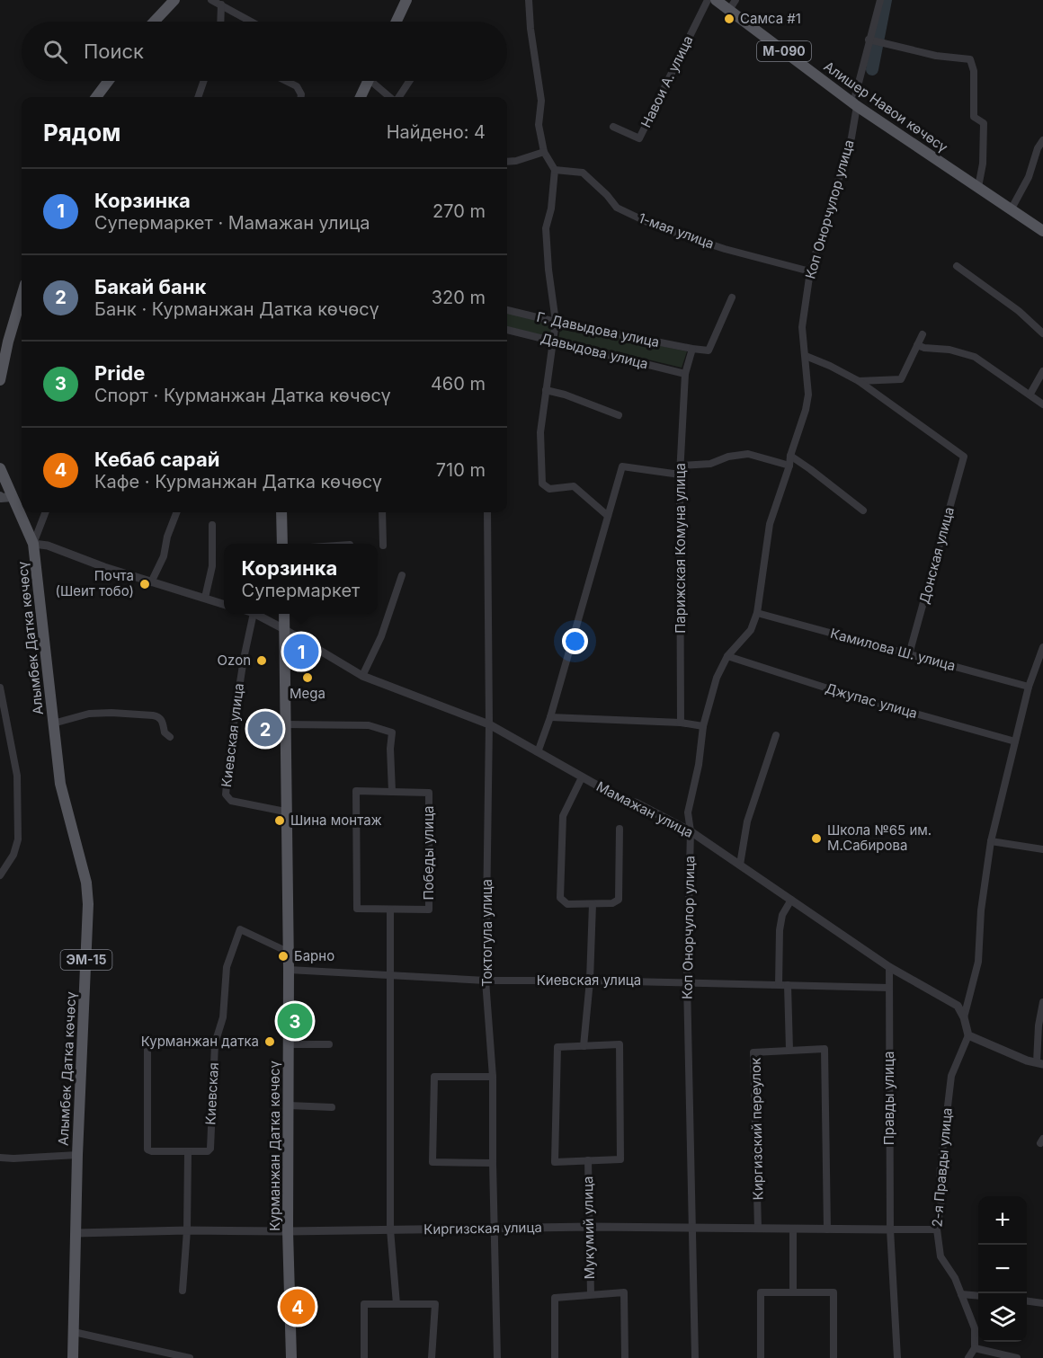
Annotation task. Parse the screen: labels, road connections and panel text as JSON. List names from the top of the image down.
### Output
{
  "streets": {
    "main road": [
      "М-090",
      "Алишер Навои көчөсү",
      "Алымбек Датка көчөсү",
      "ЭМ-15",
      "Курманжан Датка көчөсү"
    ],
    "street": [
      "Навои А. улица",
      "Коп Онорчулор улица",
      "1-мая улица",
      "Г. Давыдова улица",
      "Давыдова улица",
      "Парижская Комуна улица",
      "Донская улица",
      "Камилова Ш. улица",
      "Джупас улица",
      "Киевская улица",
      "Мамажан улица",
      "Победы улица",
      "Токтогула улица",
      "Киевская",
      "Правды улица",
      "Киргизский переулок",
      "2-я Правды улица",
      "Мукумий улица",
      "Киргизская улица"
    ]
  },
  "crossings": [
    ["Алишер Навои көчөсү", "Коп Онорчулор улица"],
    ["Коп Онорчулор улица", "1-мая улица"],
    ["Коп Онорчулор улица", "Камилова Ш. улица"],
    ["Коп Онорчулор улица", "Джупас улица"],
    ["Коп Онорчулор улица", "Киевская улица"],
    ["Коп Онорчулор улица", "Мамажан улица"],
    ["Коп Онорчулор улица", "Киргизская улица"],
    ["Г. Давыдова улица", "Парижская Комуна улица"],
    ["Давыдова улица", "Парижская Комуна улица"],
    ["Донская улица", "Камилова Ш. улица"],
    ["Алымбек Датка көчөсү", "Киргизская улица"],
    ["Киевская улица", "Токтогула улица"],
    ["Киевская улица", "Правды улица"],
    ["Киевская улица", "Курманжан Датка көчөсү"],
    ["Мамажан улица", "Токтогула улица"],
    ["Мамажан улица", "Правды улица"],
    ["Мамажан улица", "Курманжан Датка көчөсү"],
    ["Токтогула улица", "Киргизская улица"],
    ["Киевская", "Курманжан Датка көчөсү"],
    ["Правды улица", "Киргизская улица"],
    ["Киргизский переулок", "Киргизская улица"],
    ["Курманжан Датка көчөсү", "Киргизская улица"],
    ["Мукумий улица", "Киргизская улица"]
  ],
  "places": [
    "Самса #1",
    "Почта (Шеит тобо)",
    "Ozon",
    "Mega",
    "Шина монтаж",
    "Школа №65 им. М.Сабирова",
    "Барно",
    "Курманжан датка"
  ],
  "page": {
    "search": "Поиск",
    "heading": ["Рядом", "Найдено: 4"],
    "list": [
      {
        "mark": "1",
        "name": "Корзинка",
        "note": "Супермаркет · Мамажан улица",
        "value": "270 m"
      },
      {
        "mark": "2",
        "name": "Бакай банк",
        "note": "Банк · Курманжан Датка көчөсү",
        "value": "320 m"
      },
      {
        "mark": "3",
        "name": "Pride",
        "note": "Спорт · Курманжан Датка көчөсү",
        "value": "460 m"
      },
      {
        "mark": "4",
        "name": "Кебаб сарай",
        "note": "Кафе · Курманжан Датка көчөсү",
        "value": "710 m"
      }
    ],
    "popup": ["Корзинка", "Супермаркет"],
    "pins": [
      "1",
      "2",
      "3",
      "4"
    ],
    "map_buttons": ["+", "−"]
  }
}
